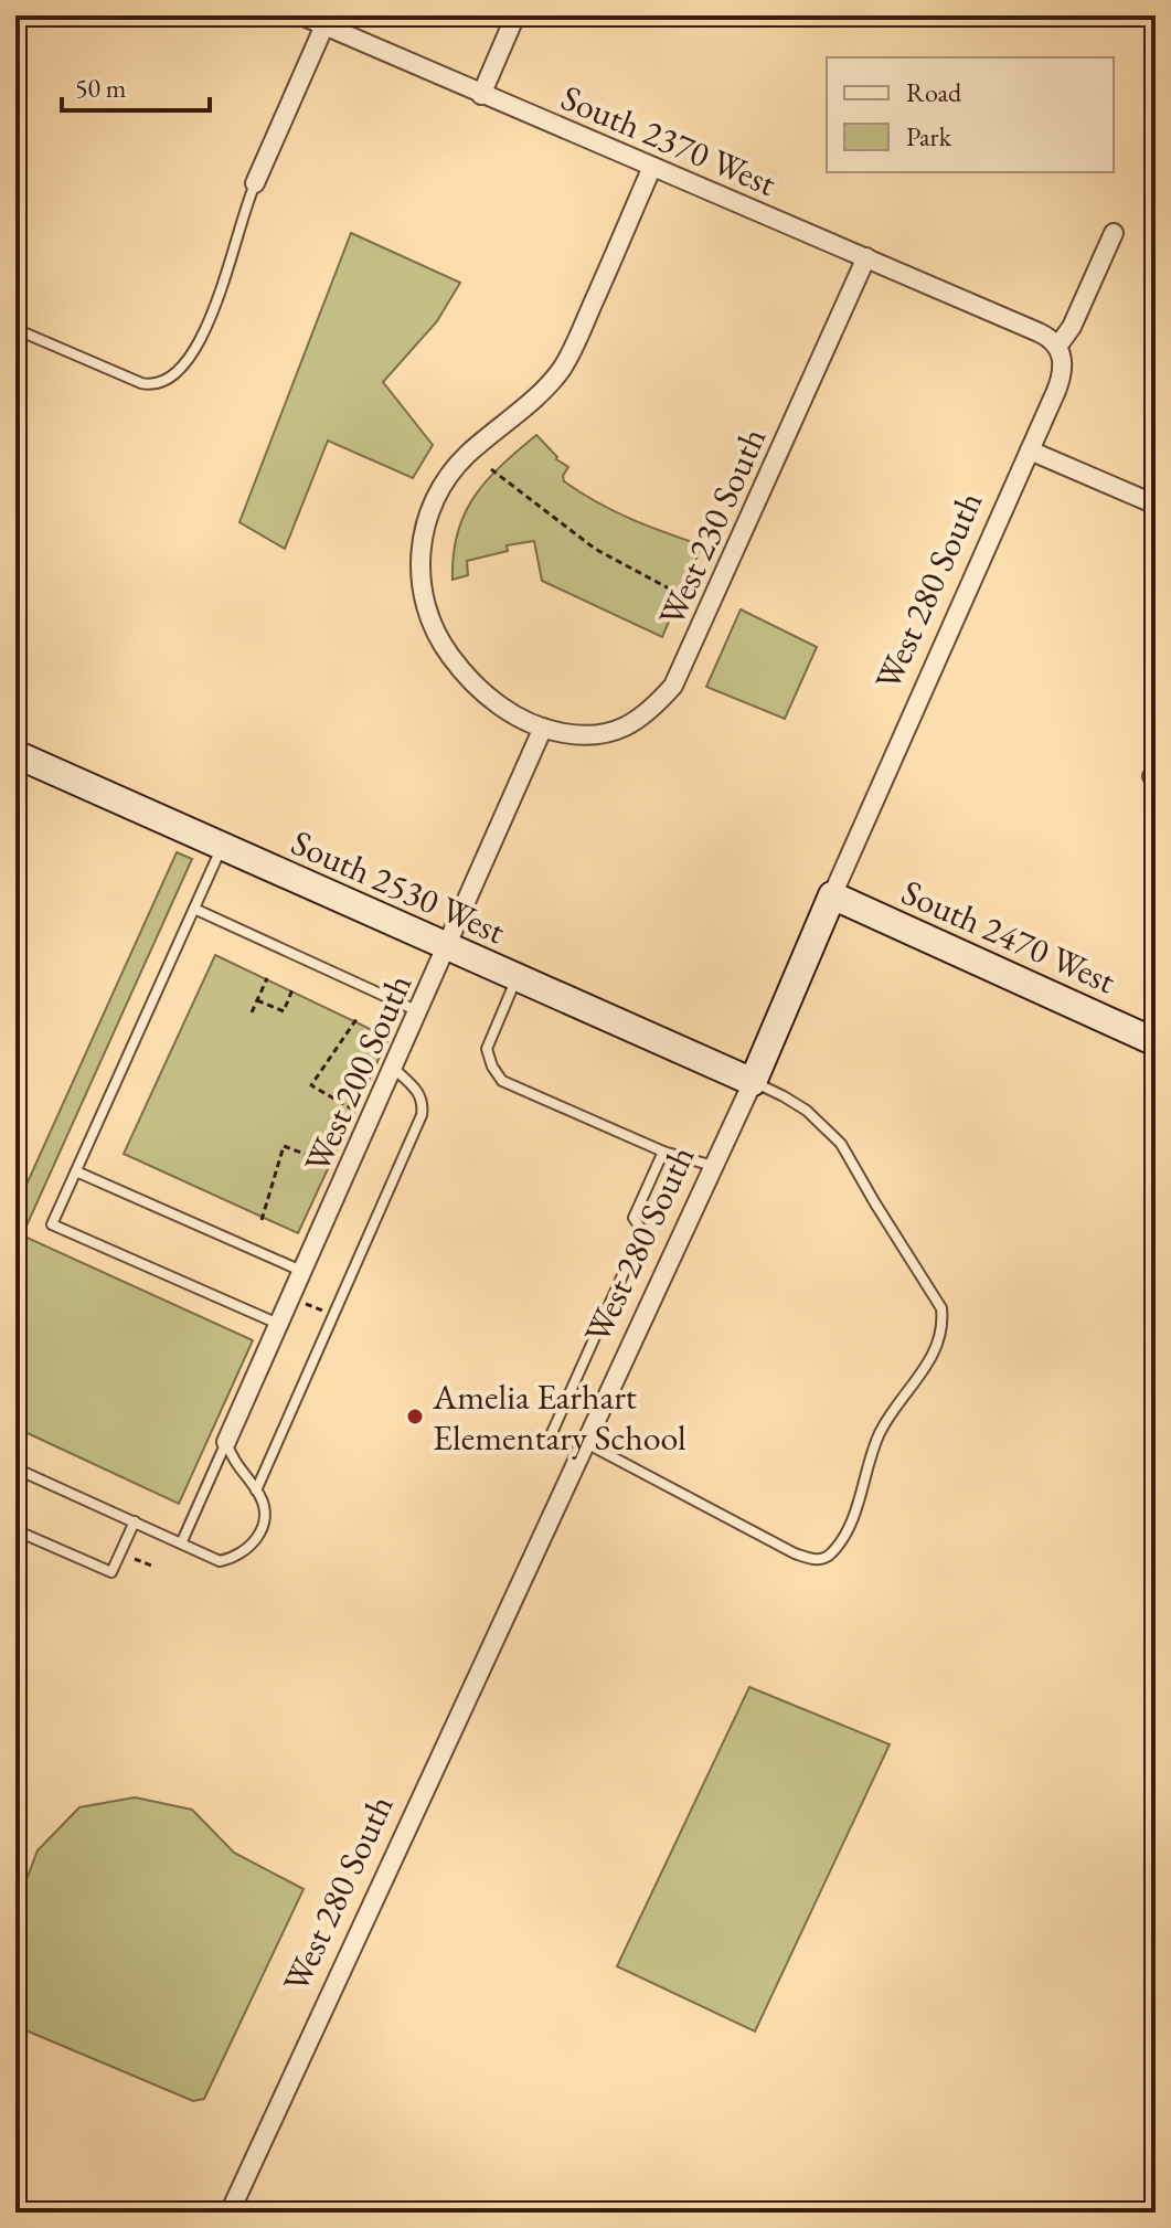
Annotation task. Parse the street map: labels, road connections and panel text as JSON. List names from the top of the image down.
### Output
{
  "streets": {
    "street": [
      "South 2370 West",
      "West 230 South",
      "West 280 South",
      "South 2530 West",
      "South 2470 West",
      "West 200 South"
    ]
  },
  "crossings": [
    ["South 2370 West", "West 230 South"],
    ["South 2370 West", "West 280 South"],
    ["West 230 South", "West 200 South"],
    ["West 280 South", "South 2530 West"],
    ["West 280 South", "South 2470 West"],
    ["South 2530 West", "West 200 South"]
  ],
  "places": ["Amelia Earhart Elementary School"],
  "legend": ["Road", "Park"],
  "scale_bar": "50 m"
}
